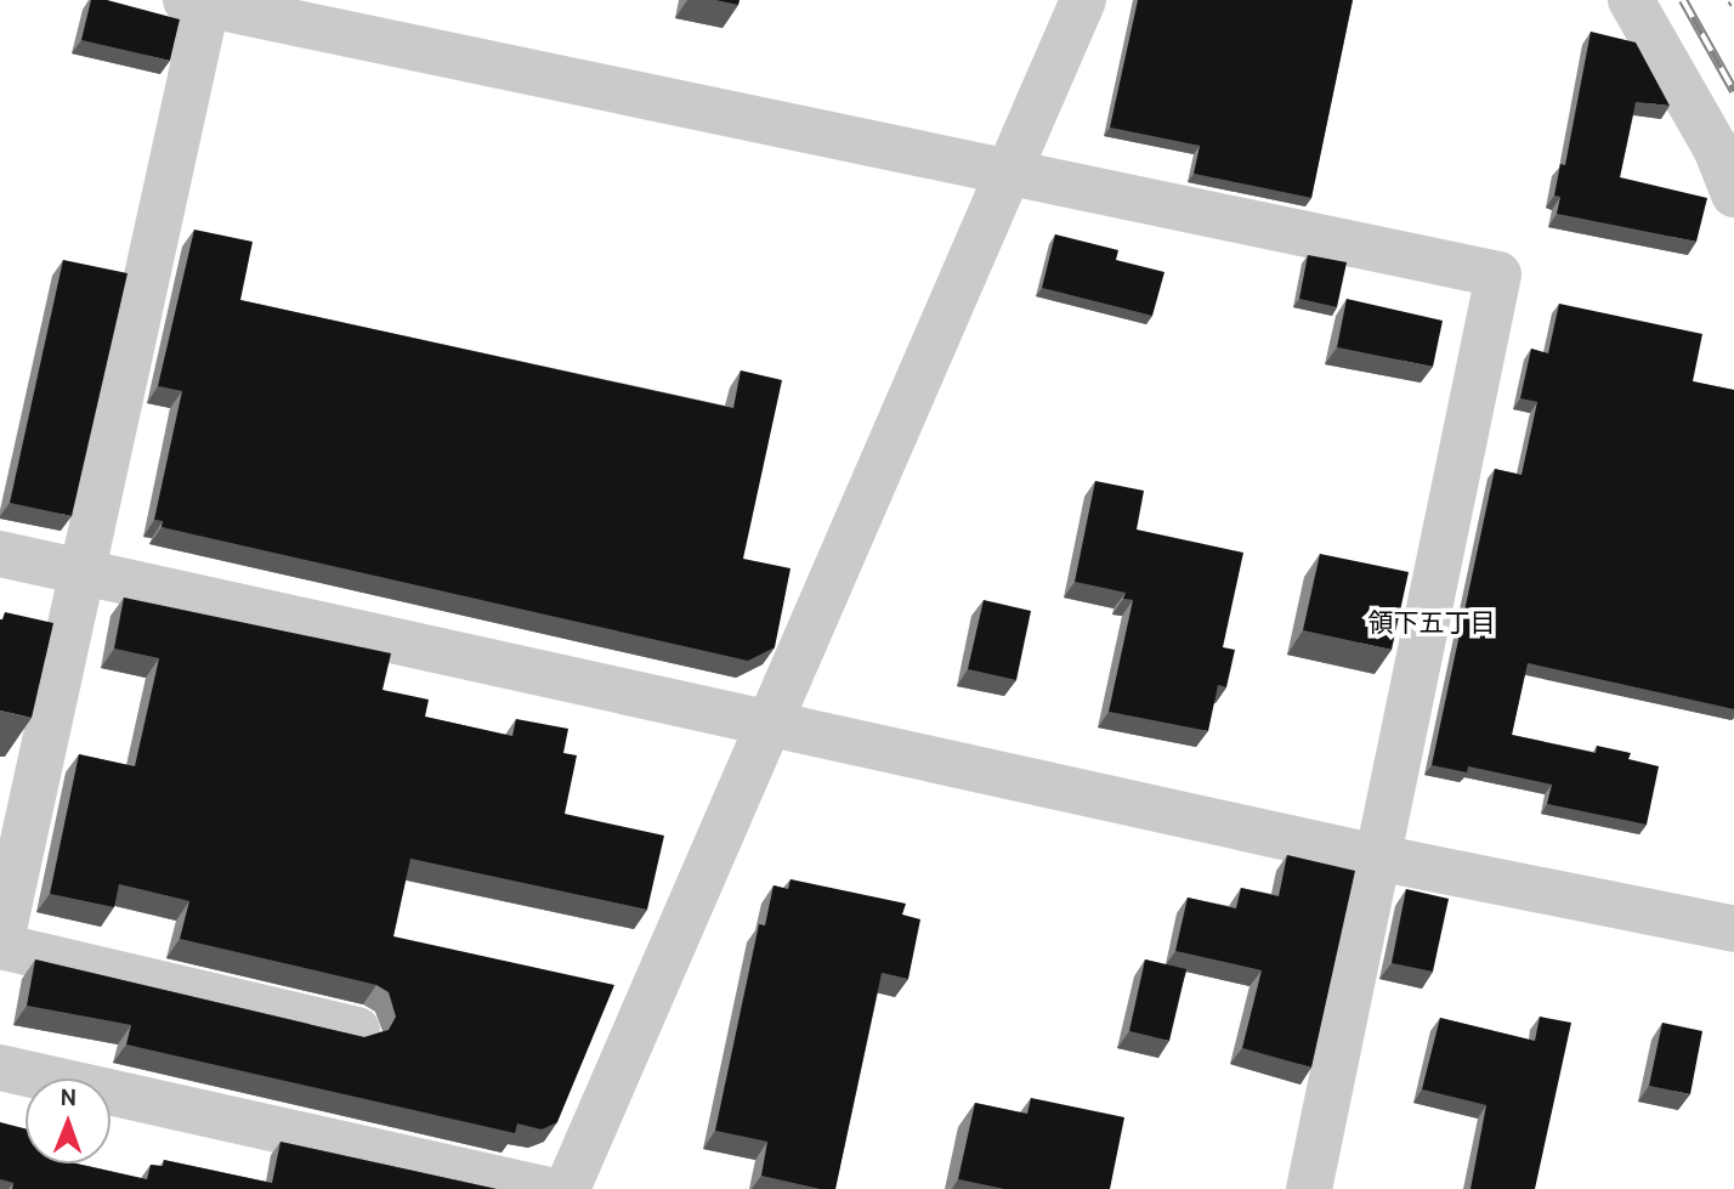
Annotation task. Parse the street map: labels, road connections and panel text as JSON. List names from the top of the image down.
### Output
{
  "districts": ["領下五丁目"],
  "north": "top"
}
